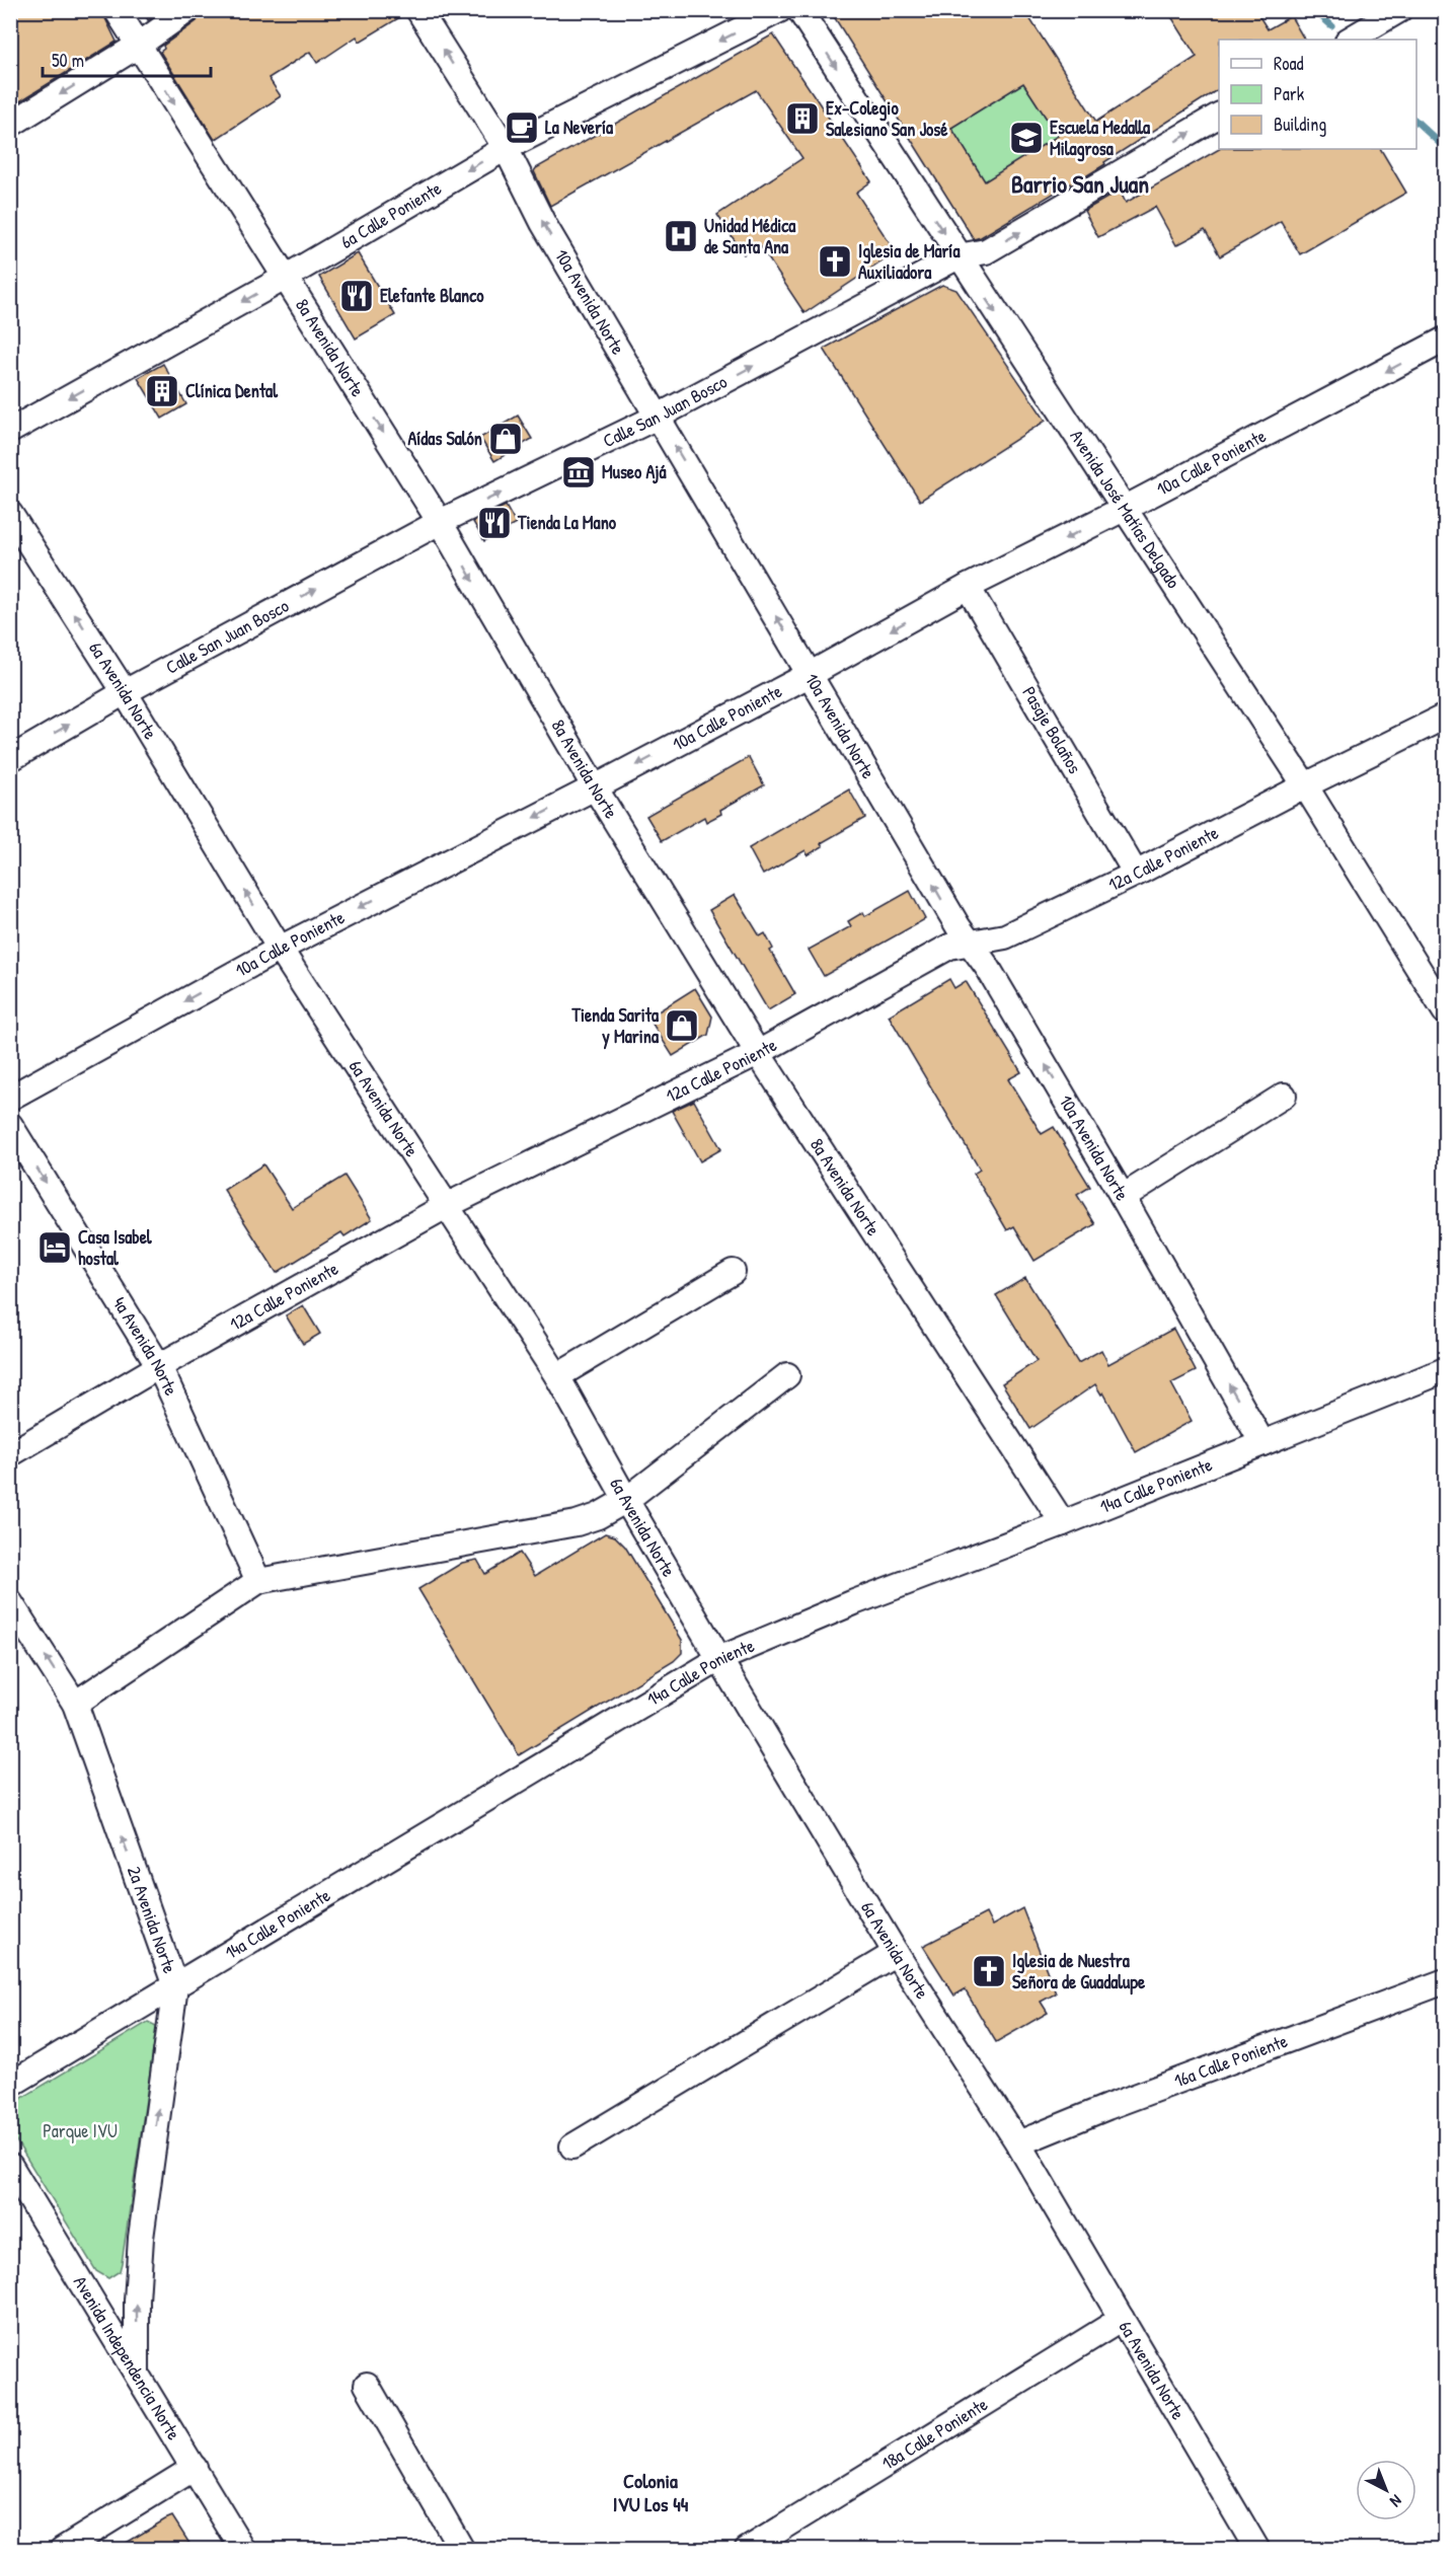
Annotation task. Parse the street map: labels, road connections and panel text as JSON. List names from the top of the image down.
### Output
{
  "streets": {
    "street": [
      "6a Calle Poniente",
      "10a Avenida Norte",
      "8a Avenida Norte",
      "Calle San Juan Bosco",
      "10a Calle Poniente",
      "Avenida José Matías Delgado",
      "6a Avenida Norte",
      "Pasaje Bolaños",
      "12a Calle Poniente",
      "4a Avenida Norte",
      "14a Calle Poniente",
      "2a Avenida Norte",
      "16a Calle Poniente",
      "Avenida Independencia Norte",
      "18a Calle Poniente"
    ]
  },
  "crossings": [
    ["6a Calle Poniente", "10a Avenida Norte"],
    ["6a Calle Poniente", "8a Avenida Norte"],
    ["10a Avenida Norte", "Calle San Juan Bosco"],
    ["10a Avenida Norte", "10a Calle Poniente"],
    ["10a Avenida Norte", "12a Calle Poniente"],
    ["10a Avenida Norte", "14a Calle Poniente"],
    ["8a Avenida Norte", "Calle San Juan Bosco"],
    ["8a Avenida Norte", "10a Calle Poniente"],
    ["8a Avenida Norte", "12a Calle Poniente"],
    ["8a Avenida Norte", "14a Calle Poniente"],
    ["Calle San Juan Bosco", "Avenida José Matías Delgado"],
    ["Calle San Juan Bosco", "6a Avenida Norte"],
    ["10a Calle Poniente", "Avenida José Matías Delgado"],
    ["10a Calle Poniente", "6a Avenida Norte"],
    ["10a Calle Poniente", "Pasaje Bolaños"],
    ["Avenida José Matías Delgado", "12a Calle Poniente"],
    ["6a Avenida Norte", "12a Calle Poniente"],
    ["6a Avenida Norte", "14a Calle Poniente"],
    ["6a Avenida Norte", "16a Calle Poniente"],
    ["6a Avenida Norte", "18a Calle Poniente"],
    ["Pasaje Bolaños", "12a Calle Poniente"],
    ["12a Calle Poniente", "4a Avenida Norte"],
    ["14a Calle Poniente", "2a Avenida Norte"],
    ["2a Avenida Norte", "Avenida Independencia Norte"]
  ],
  "one_way": [
    "6a Calle Poniente",
    "10a Avenida Norte",
    "8a Avenida Norte",
    "Calle San Juan Bosco",
    "10a Calle Poniente",
    "Avenida José Matías Delgado",
    "4a Avenida Norte",
    "2a Avenida Norte"
  ],
  "districts": ["Barrio San Juan", "Colonia IVU Los 44"],
  "parks": ["Parque IVU"],
  "places": {
    "building": ["Ex-Colegio Salesiano San José", "Clínica Dental"],
    "cafe": ["La Nevería"],
    "school or university": ["Escuela Medalla Milagrosa"],
    "hospital": ["Unidad Médica de Santa Ana"],
    "church": ["Iglesia de María Auxiliadora", "Iglesia de Nuestra Señora de Guadalupe"],
    "restaurant": ["Elefante Blanco", "Tienda La Mano"],
    "shop": ["Aídas Salón", "Tienda Sarita y Marina"],
    "museum": ["Museo Ajá"],
    "hotel": ["Casa Isabel hostal"]
  },
  "legend": ["Road", "Park", "Building"],
  "scale_bar": "50 m",
  "north": "bottom right"
}
